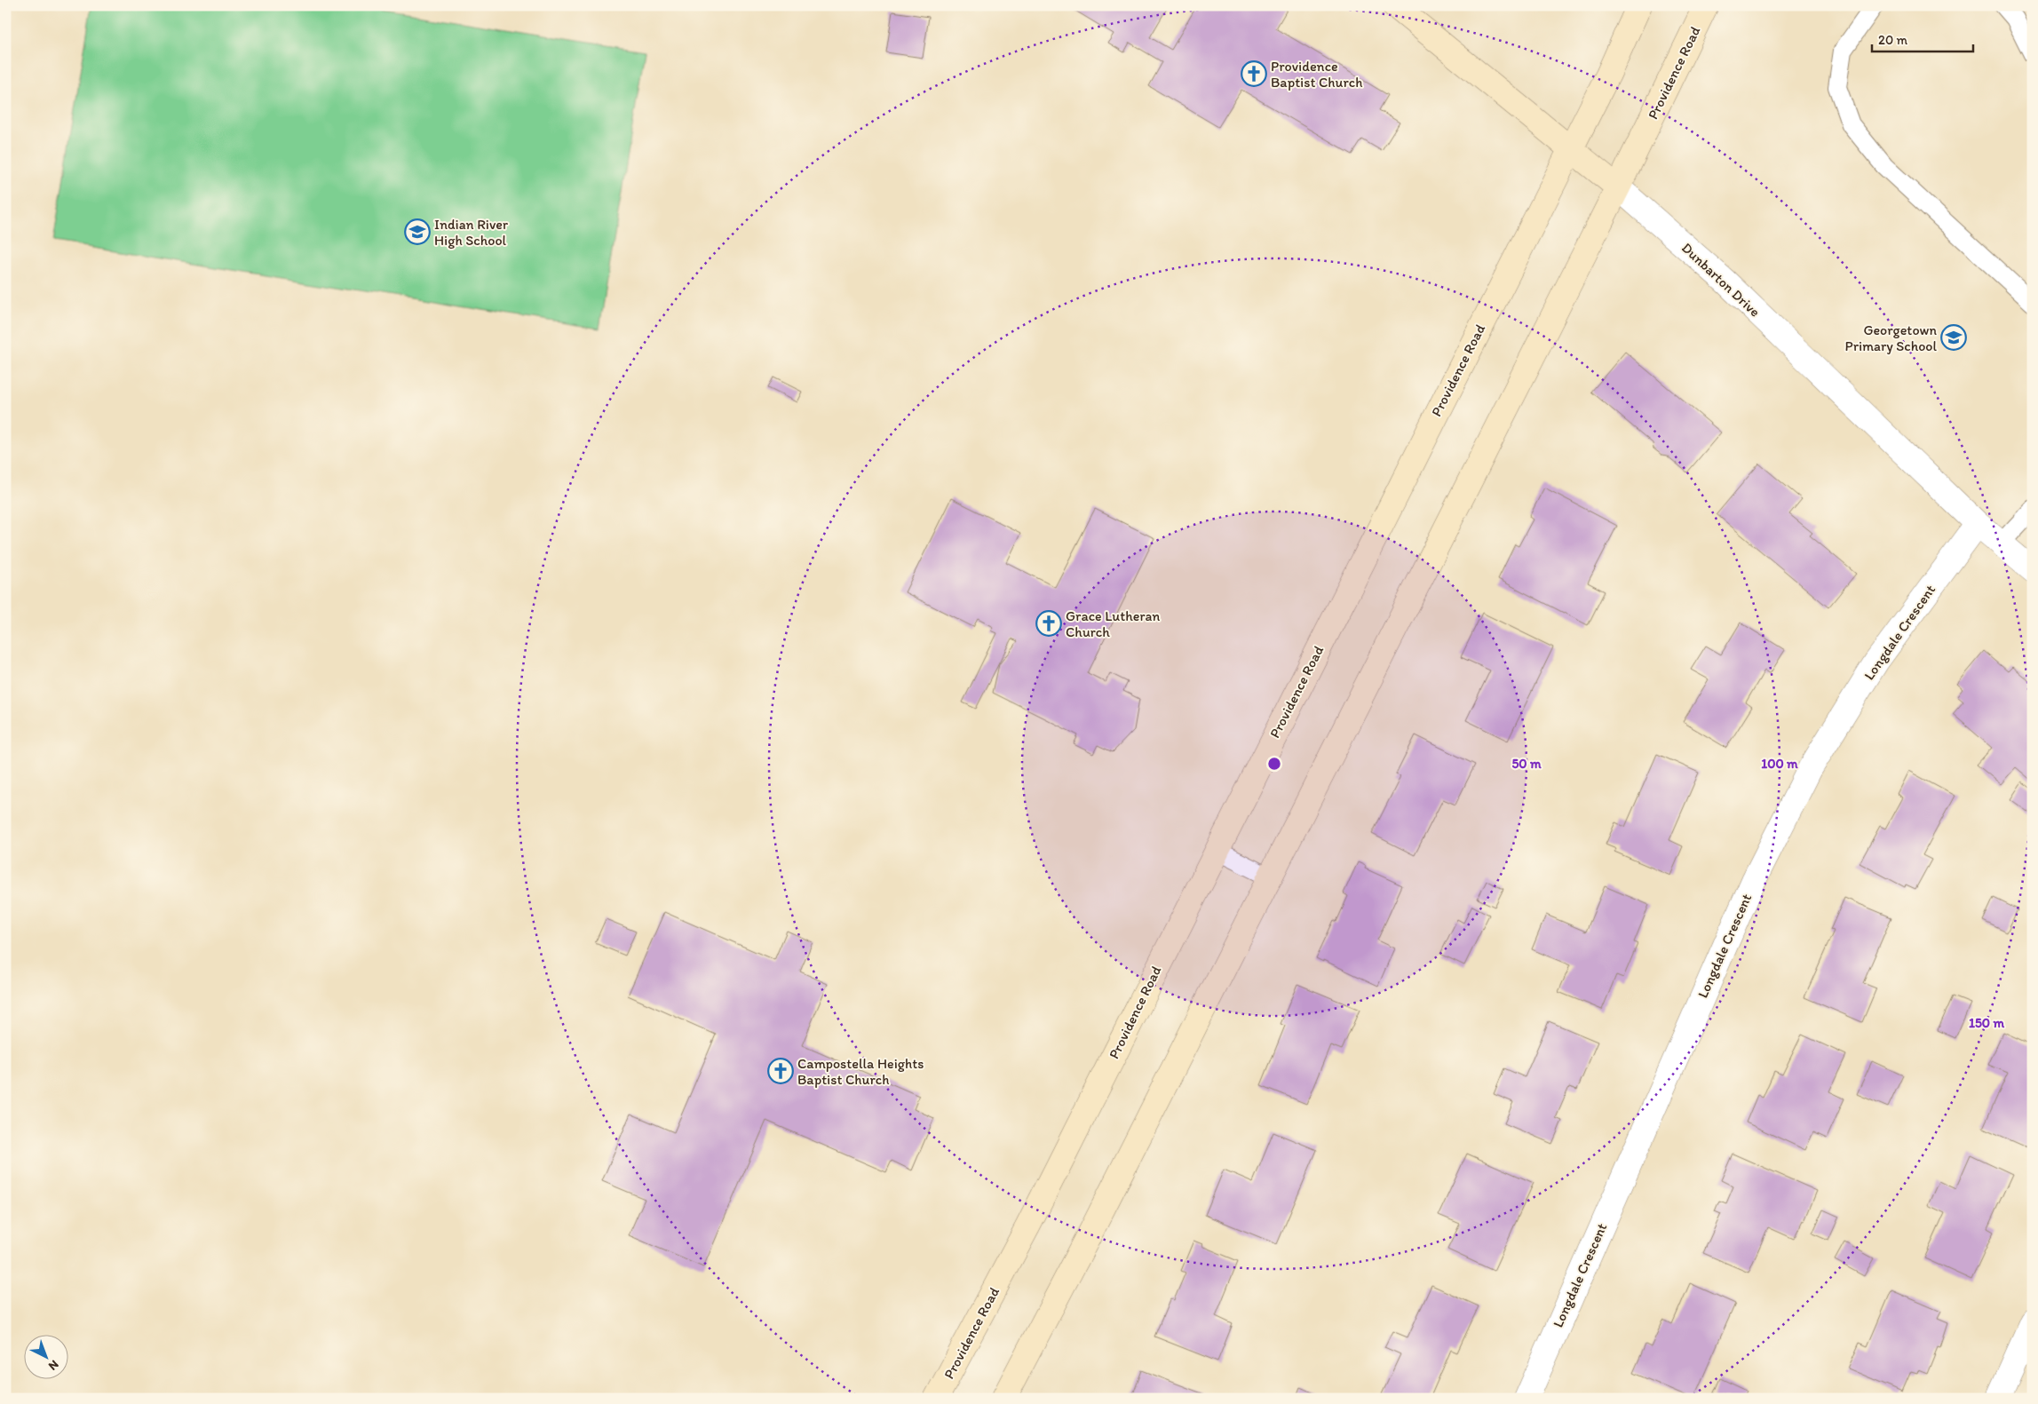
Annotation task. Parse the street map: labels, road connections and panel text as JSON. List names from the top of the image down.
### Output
{
  "streets": {
    "main road": ["Providence Road", "Dunbarton Drive"],
    "street": ["Longdale Crescent"]
  },
  "crossings": [
    ["Providence Road", "Dunbarton Drive"],
    ["Dunbarton Drive", "Longdale Crescent"]
  ],
  "places": {
    "church": ["Providence Baptist Church", "Grace Lutheran Church", "Campostella Heights Baptist Church"],
    "school or university": ["Indian River High School", "Georgetown Primary School"]
  },
  "scale_bar": "20 m",
  "north": "bottom right",
  "rings": ["50 m", "100 m", "150 m"]
}
